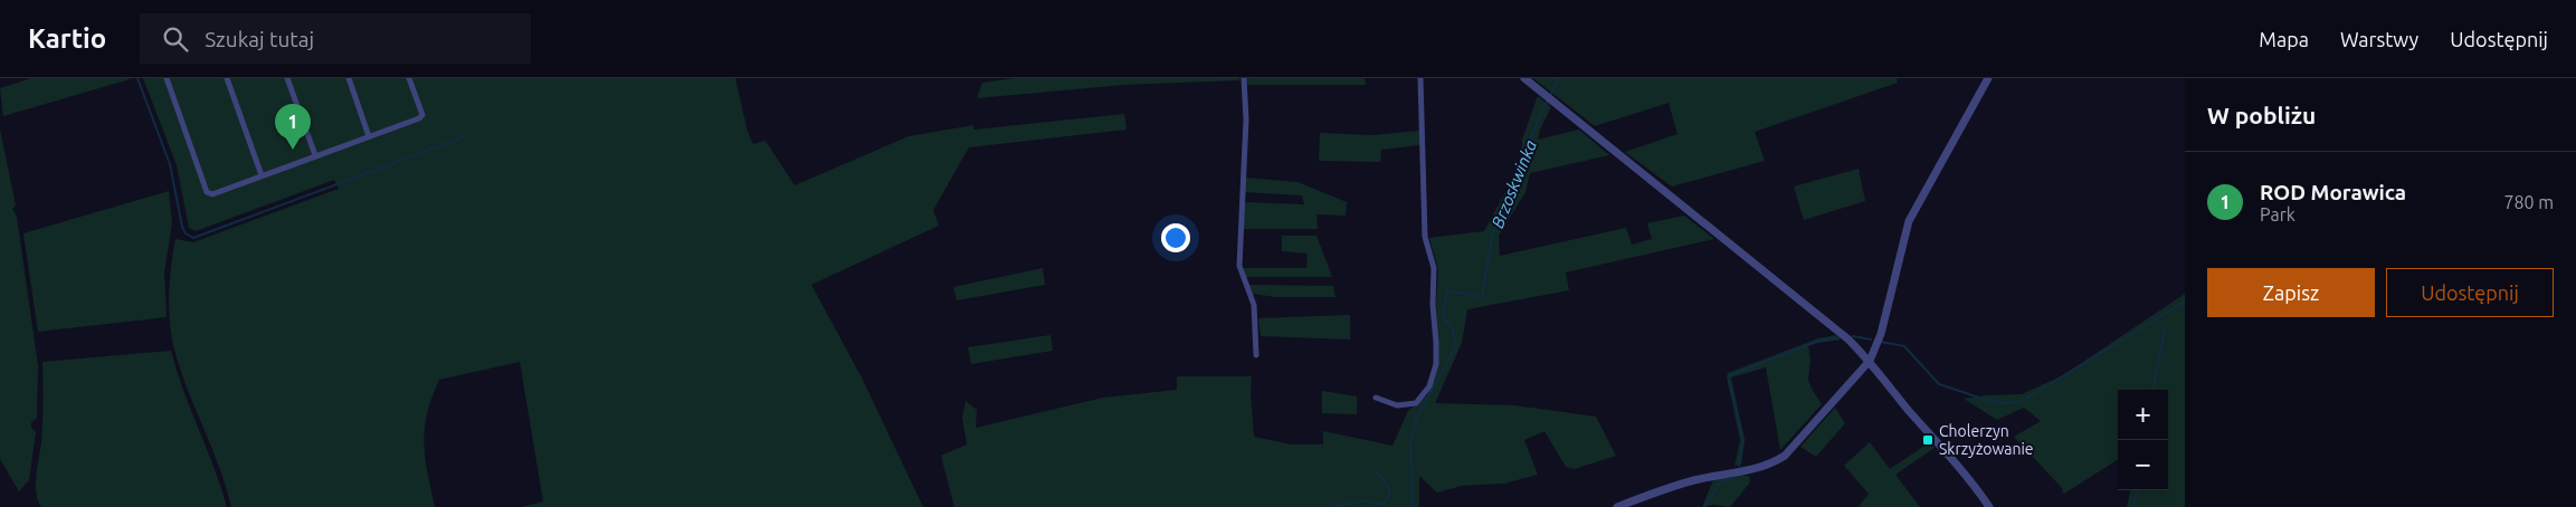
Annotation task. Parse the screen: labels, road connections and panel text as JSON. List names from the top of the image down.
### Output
{
  "water": ["Brzoskwinka"],
  "places": {
    "transit": ["Cholerzyn Skrzyżowanie"]
  },
  "page": {
    "header": "Kartio",
    "search": "Szukaj tutaj",
    "nav": ["Mapa", "Warstwy", "Udostępnij"],
    "heading": "W pobliżu",
    "pins": "1",
    "list": [
      {
        "mark": "1",
        "name": "ROD Morawica",
        "note": "Park",
        "value": "780 m"
      }
    ],
    "buttons": ["Zapisz", "Udostępnij"],
    "map_buttons": ["+", "−"]
  }
}
